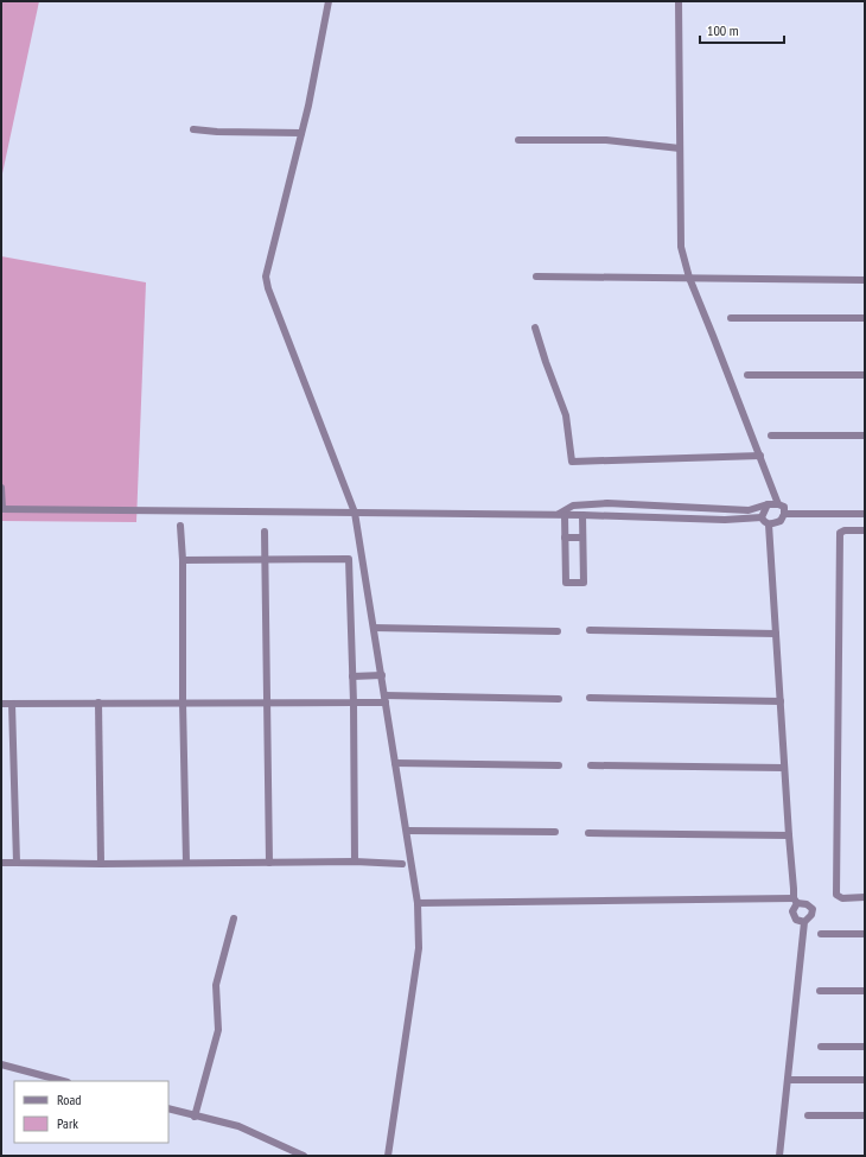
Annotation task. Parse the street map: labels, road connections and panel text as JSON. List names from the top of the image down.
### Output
{
  "legend": ["Road", "Park"],
  "scale_bar": "100 m"
}
